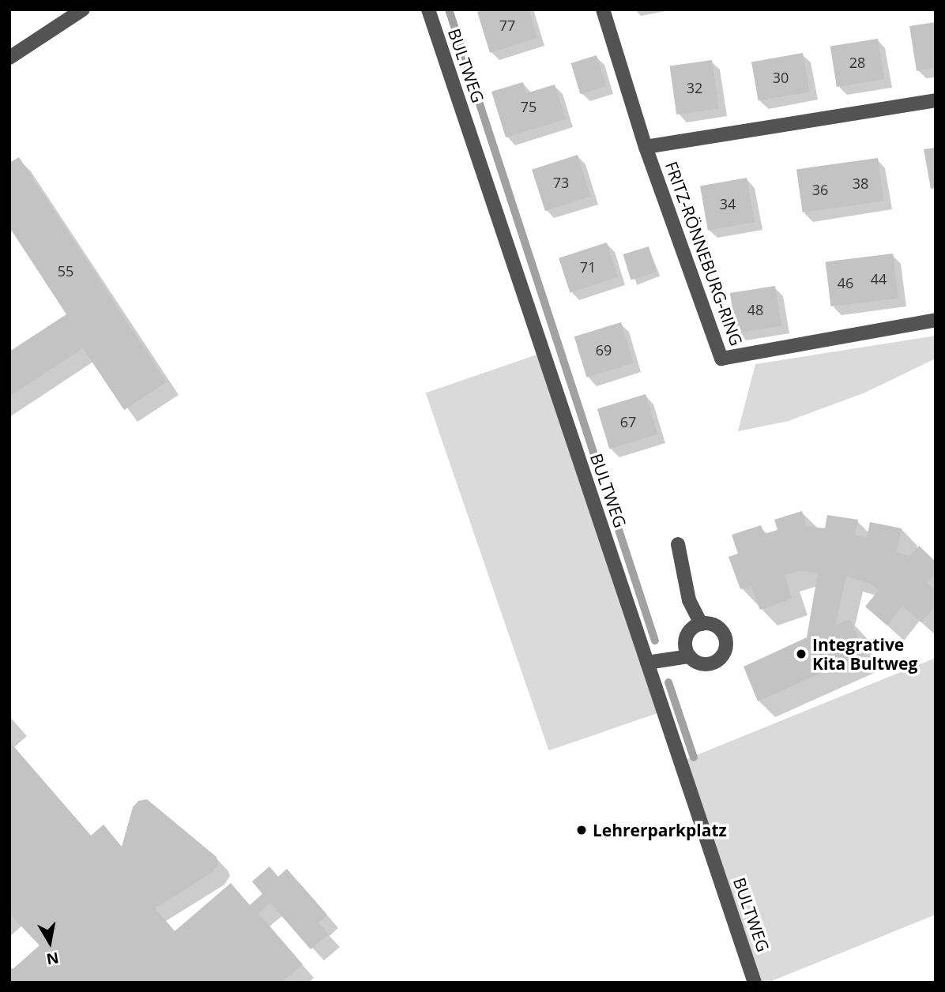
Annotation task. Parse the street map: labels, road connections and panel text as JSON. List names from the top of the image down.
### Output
{
  "streets": {
    "street": ["BULTWEG", "FRITZ-RÖNNEBURG-RING"]
  },
  "places": ["Integrative Kita Bultweg", "Lehrerparkplatz"],
  "house_numbers": [
    "77",
    "28",
    "30",
    "32",
    "75",
    "73",
    "38",
    "36",
    "34",
    "71",
    "55",
    "44",
    "46",
    "48",
    "69",
    "67"
  ],
  "north": "bottom"
}
